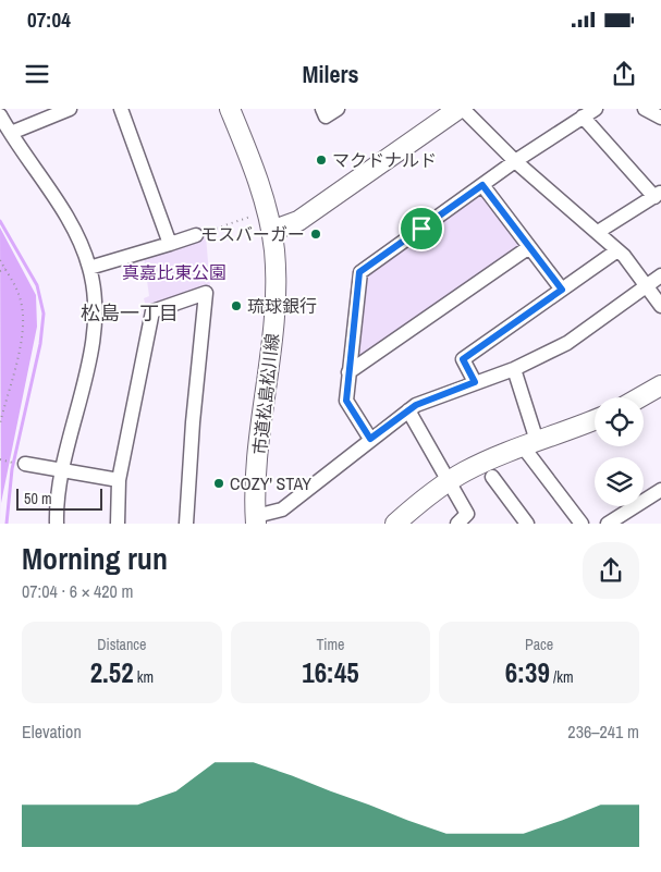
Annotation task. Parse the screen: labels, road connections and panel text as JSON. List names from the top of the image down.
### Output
{
  "streets": {
    "street": ["市道松島松川線"]
  },
  "districts": ["松島一丁目"],
  "parks": ["真嘉比東公園"],
  "places": [
    "マクドナルド",
    "モスバーガー",
    "琉球銀行",
    "COZY' STAY"
  ],
  "scale_bar": "50 m",
  "page": {
    "status": "07:04",
    "header": "Milers",
    "scale": "50 m",
    "heading": ["Morning run", "07:04 · 6 × 420 m"],
    "stats": [
      ["Distance", "2.52 km"],
      ["Time", "16:45"],
      ["Pace", "6:39 /km"]
    ],
    "chart": ["Elevation", "236–241 m"]
  }
}
